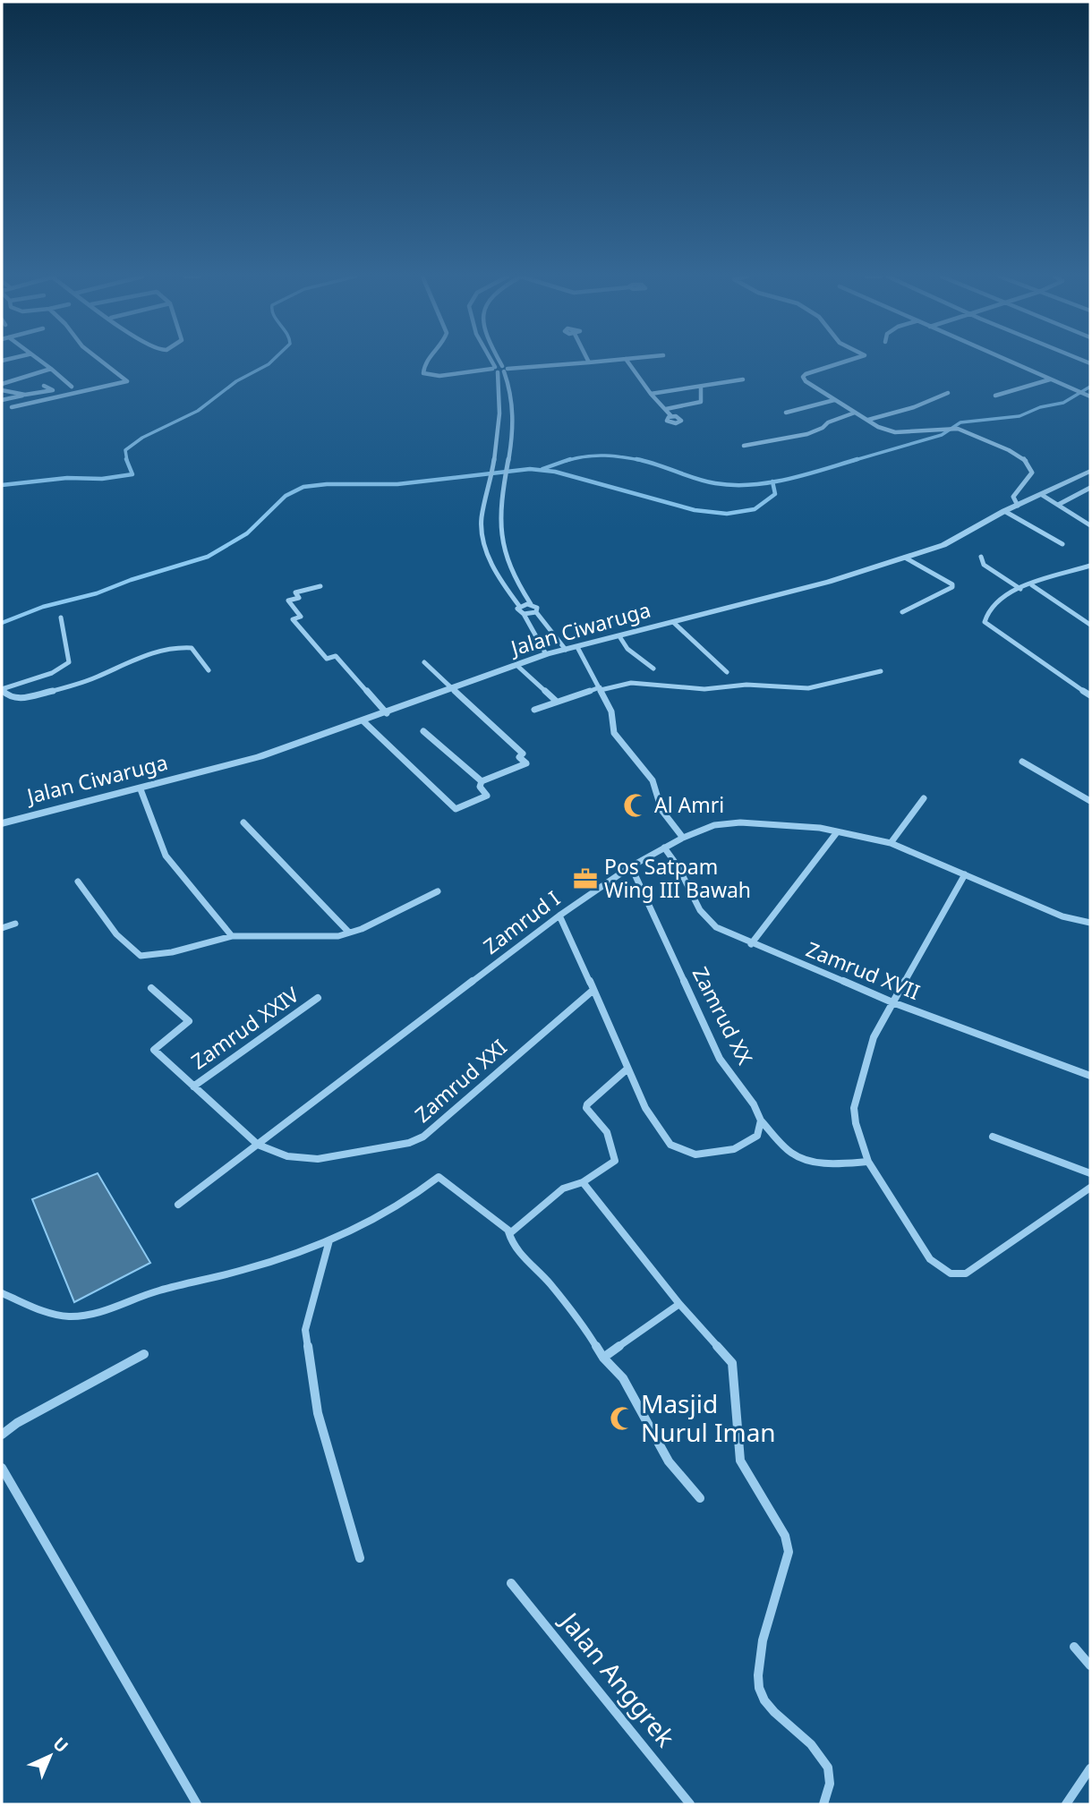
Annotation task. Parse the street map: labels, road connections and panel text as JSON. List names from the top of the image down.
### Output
{
  "streets": {
    "street": [
      "Jalan Ciwaruga",
      "Zamrud I",
      "Zamrud XVII",
      "Zamrud XX",
      "Zamrud XXIV",
      "Zamrud XXI",
      "Jalan Anggrek"
    ]
  },
  "crossings": [
    ["Zamrud I", "Zamrud XVII"],
    ["Zamrud I", "Zamrud XX"],
    ["Zamrud I", "Zamrud XXI"]
  ],
  "places": {
    "mosque": ["Al Amri", "Masjid Nurul Iman"],
    "office": ["Pos Satpam Wing III Bawah"]
  },
  "north": "top right"
}
